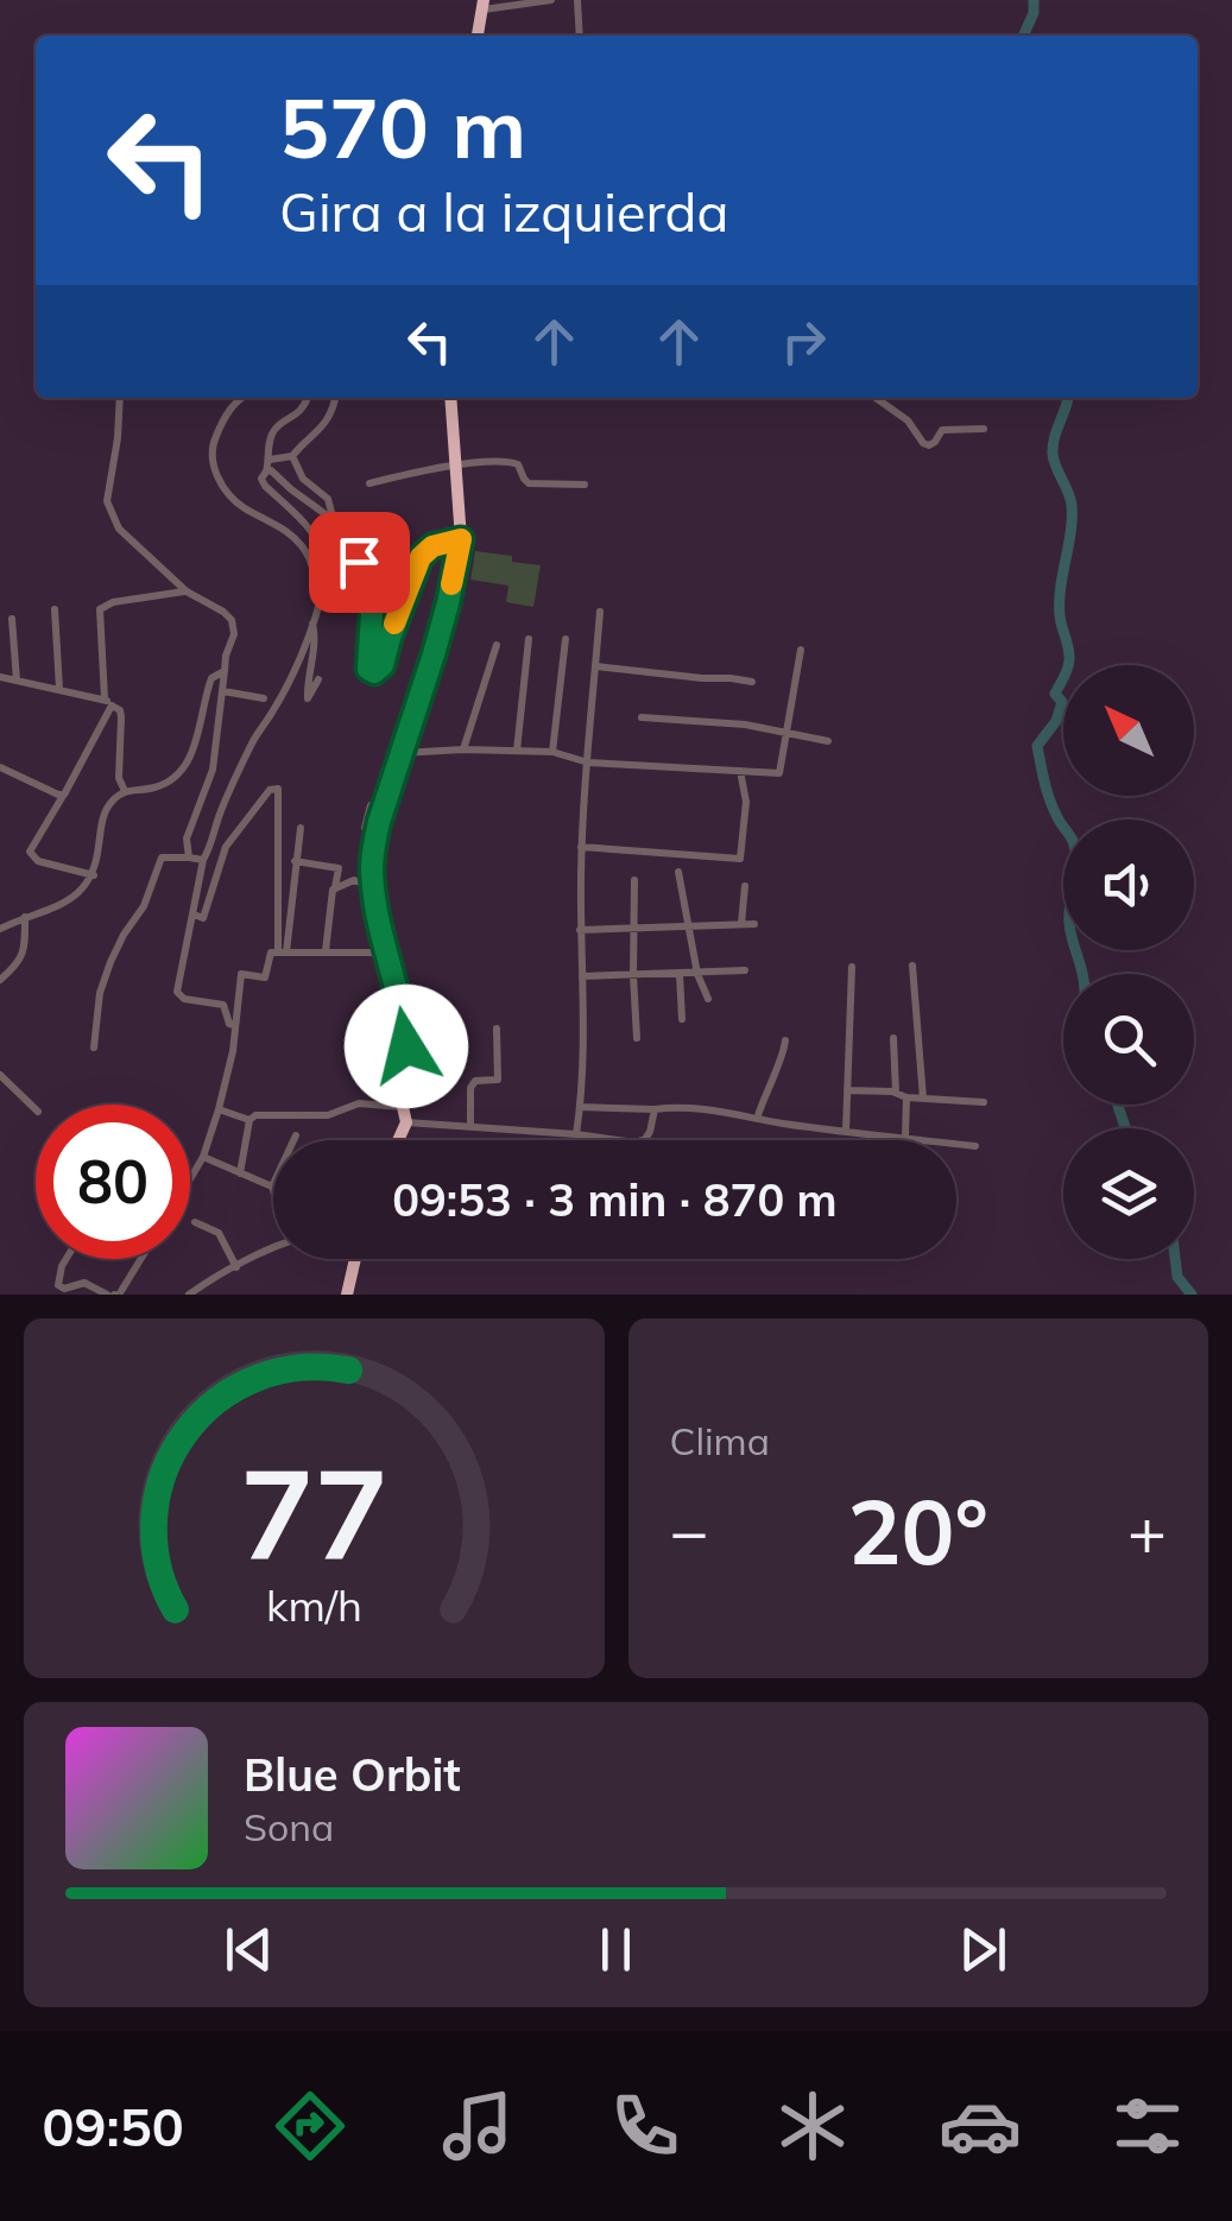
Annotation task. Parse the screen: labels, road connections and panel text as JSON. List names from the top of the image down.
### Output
{
  "north": "top left",
  "page": {
    "turn": ["570 m", "Gira a la izquierda"],
    "limit": "80",
    "trip": "09:53 · 3 min · 870 m",
    "tile": "Clima",
    "heat": ["−", "20°", "+"],
    "song": ["Blue Orbit", "Sona"],
    "tabs": "09:50",
    "gauge": ["77", "km/h"]
  }
}
